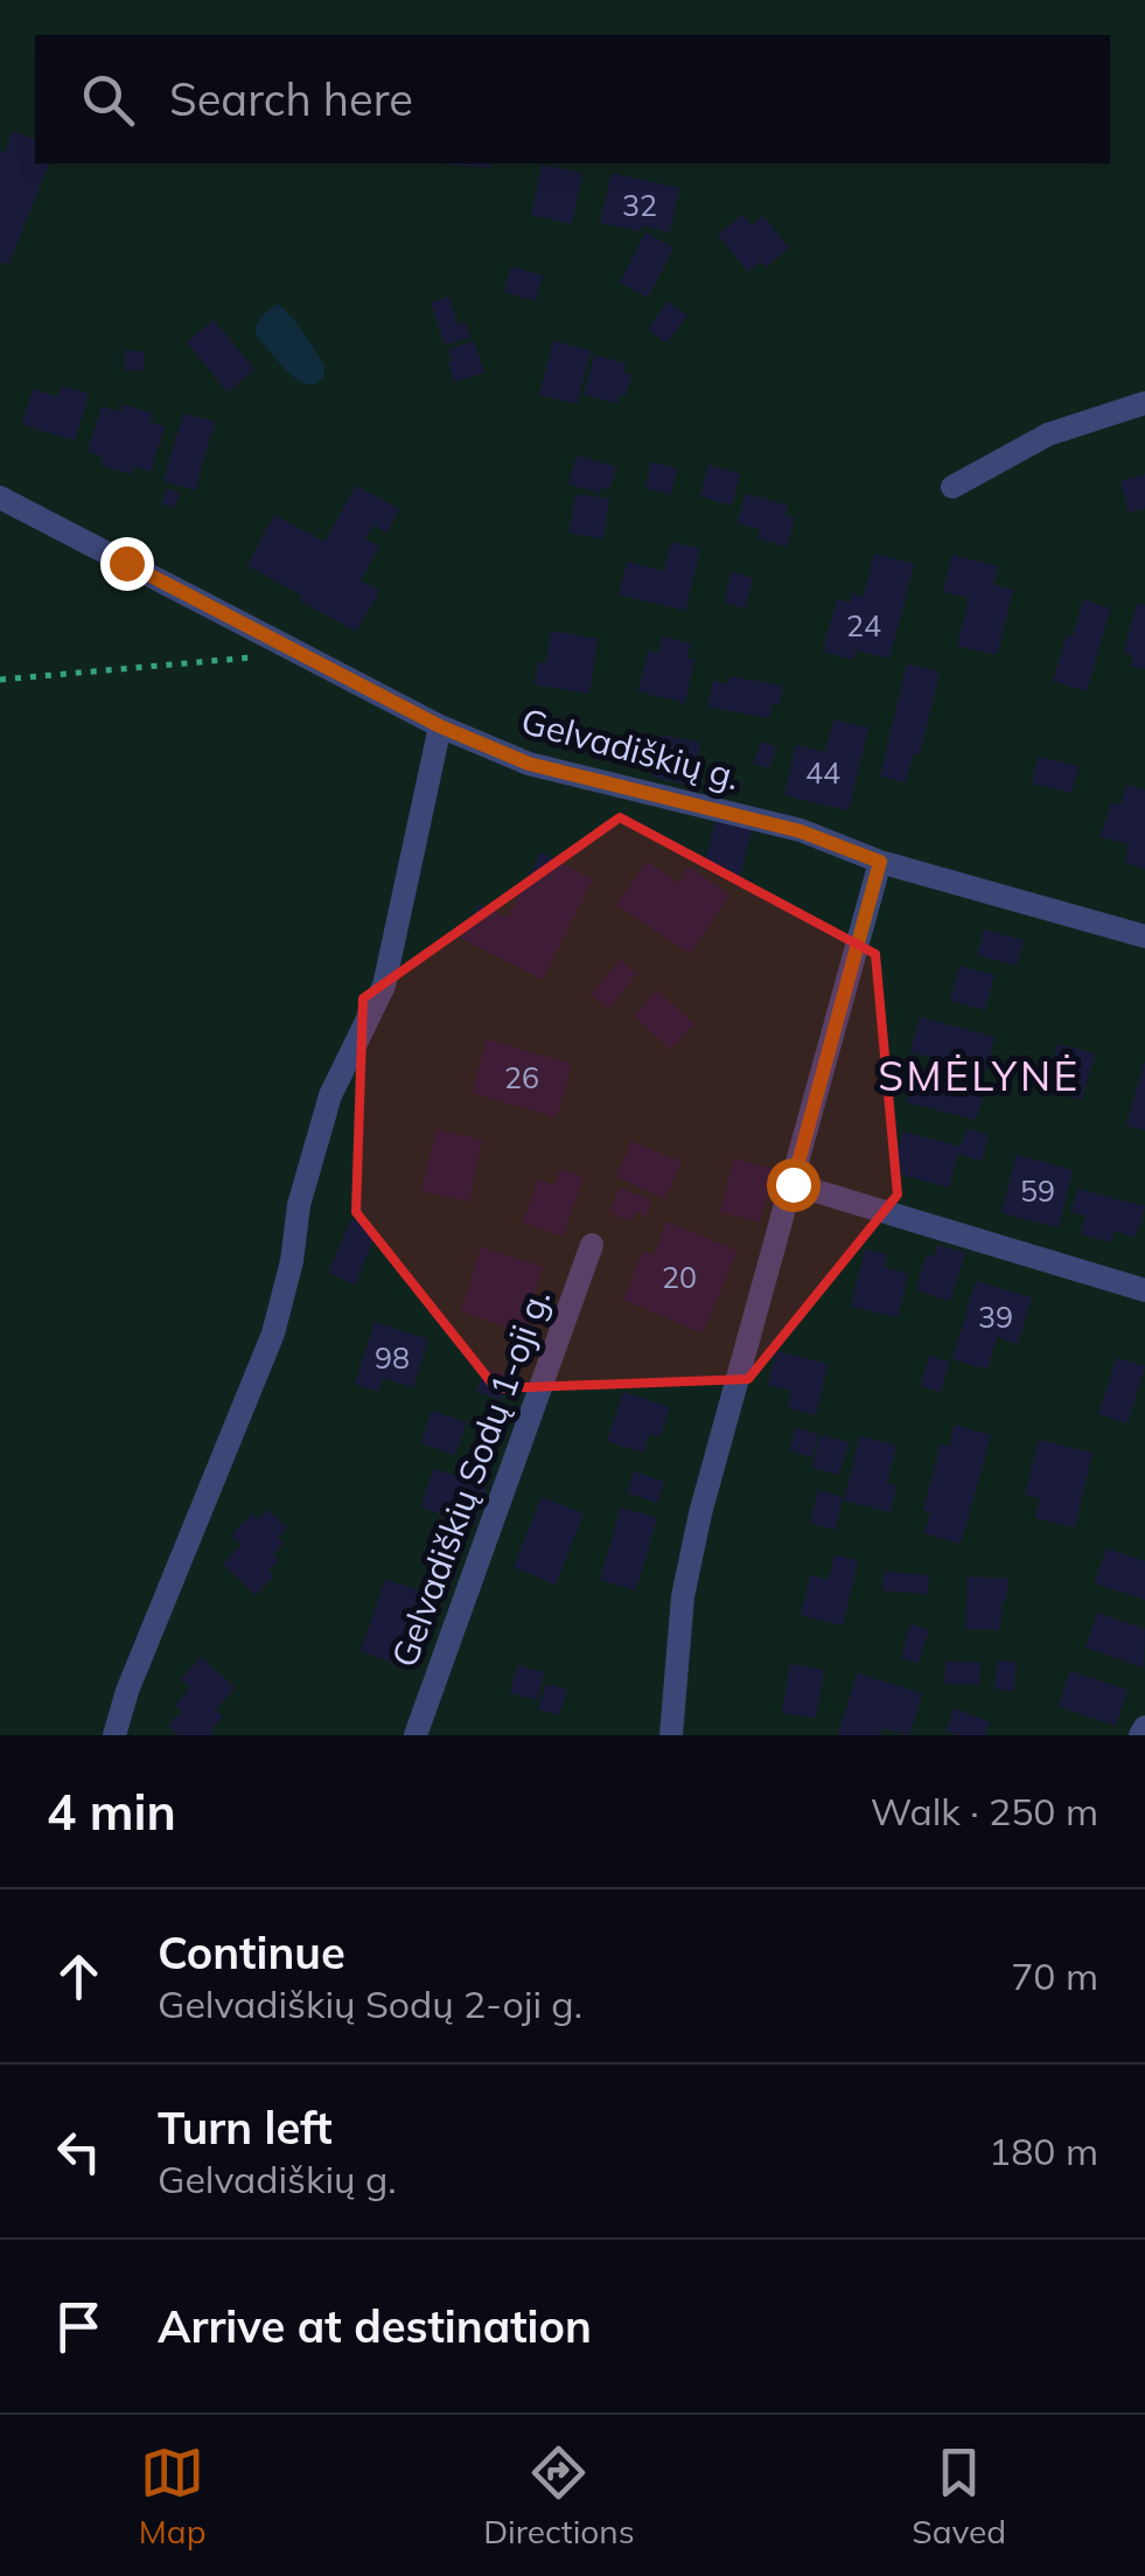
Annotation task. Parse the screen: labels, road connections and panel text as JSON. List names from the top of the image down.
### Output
{
  "streets": {
    "street": ["Gelvadiškių g.", "Gelvadiškių Sodų 1-oji g."]
  },
  "districts": ["SMĖLYNĖ"],
  "house_numbers": [
    "32",
    "24",
    "44",
    "26",
    "59",
    "20",
    "39",
    "98"
  ],
  "page": {
    "search": "Search here",
    "heading": ["4 min", "Walk · 250 m"],
    "list": [
      ["Continue", "Gelvadiškių Sodų 2-oji g.", "70 m"],
      ["Turn left", "Gelvadiškių g.", "180 m"],
      "Arrive at destination"
    ],
    "nav": ["Map", "Directions", "Saved"]
  }
}
